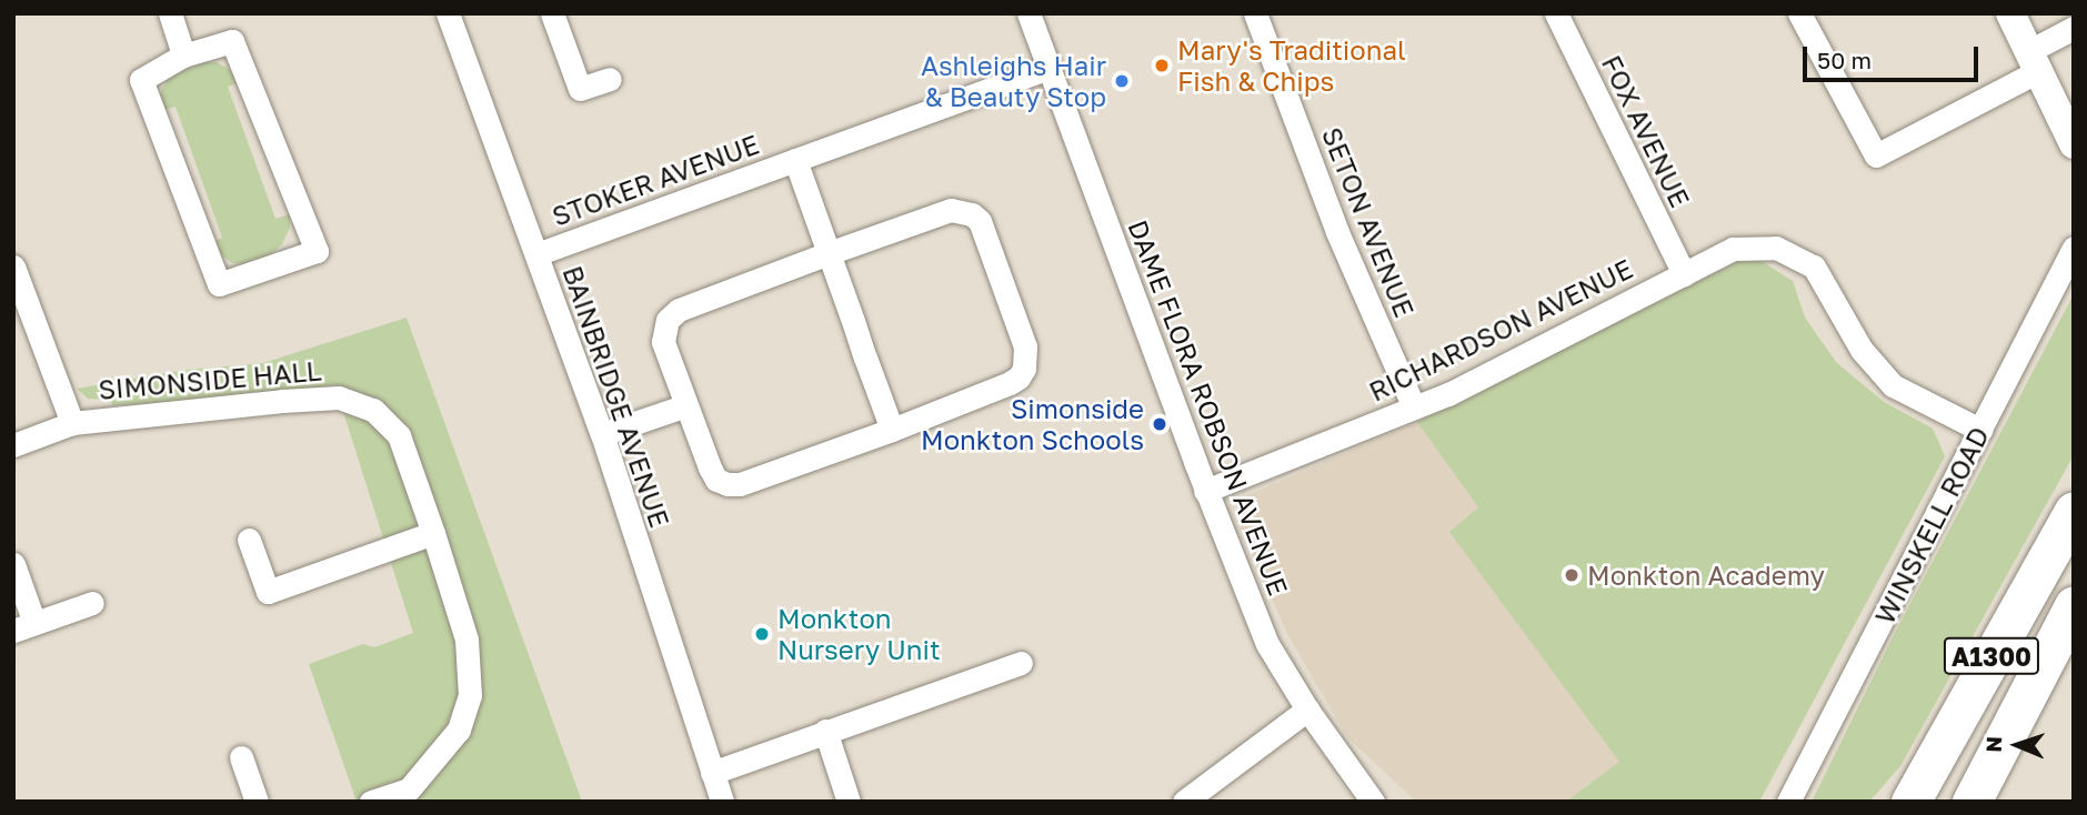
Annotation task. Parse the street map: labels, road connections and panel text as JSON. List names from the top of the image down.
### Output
{
  "streets": {
    "highway": ["A1300"],
    "street": [
      "FOX AVENUE",
      "STOKER AVENUE",
      "SETON AVENUE",
      "RICHARDSON AVENUE",
      "SIMONSIDE HALL",
      "BAINBRIDGE AVENUE",
      "DAME FLORA ROBSON AVENUE",
      "WINSKELL ROAD"
    ]
  },
  "crossings": [
    ["FOX AVENUE", "RICHARDSON AVENUE"],
    ["STOKER AVENUE", "BAINBRIDGE AVENUE"],
    ["STOKER AVENUE", "DAME FLORA ROBSON AVENUE"],
    ["SETON AVENUE", "RICHARDSON AVENUE"],
    ["RICHARDSON AVENUE", "DAME FLORA ROBSON AVENUE"],
    ["RICHARDSON AVENUE", "WINSKELL ROAD"]
  ],
  "places": [
    "Mary's Traditional Fish & Chips",
    "Ashleighs Hair & Beauty Stop",
    "Simonside Monkton Schools",
    "Monkton Academy",
    "Monkton Nursery Unit"
  ],
  "scale_bar": "50 m",
  "north": "left"
}
